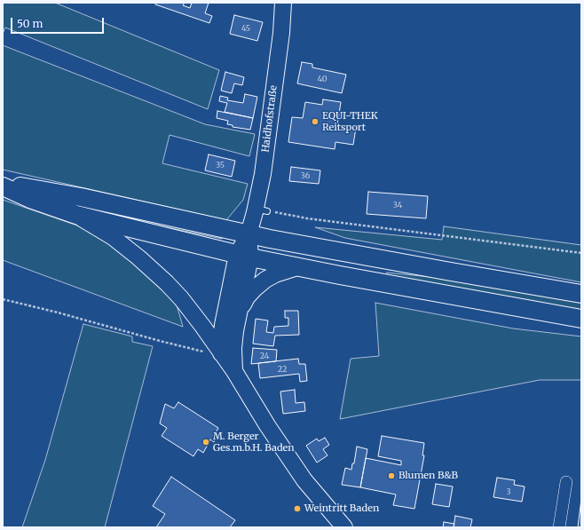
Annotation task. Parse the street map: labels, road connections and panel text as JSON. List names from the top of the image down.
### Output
{
  "streets": {
    "main road": ["Haidhofstraße"]
  },
  "places": [
    "EQUI-THEK Reitsport",
    "M. Berger Ges.m.b.H. Baden",
    "Blumen B&B",
    "Weintritt Baden"
  ],
  "house_numbers": [
    "45",
    "40",
    "35",
    "36",
    "34",
    "24",
    "22",
    "3"
  ],
  "scale_bar": "50 m"
}
